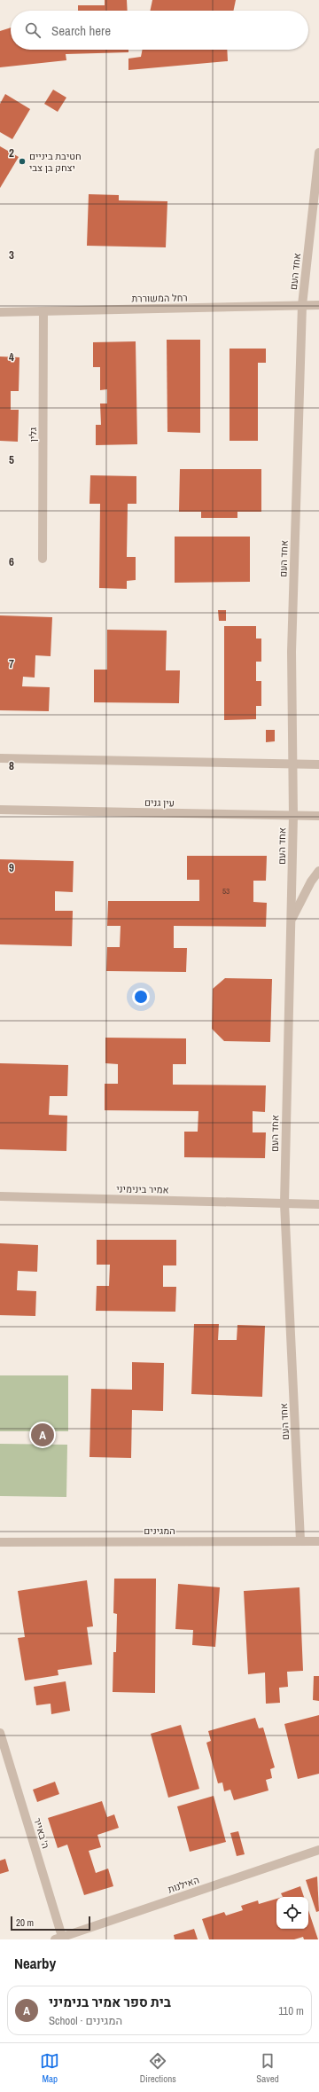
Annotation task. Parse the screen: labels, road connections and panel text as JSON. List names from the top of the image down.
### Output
{
  "streets": {
    "street": [
      "אחד העם",
      "רחל המשוררת",
      "גלין",
      "עין גנים",
      "אמיר בינימיני",
      "המגינים",
      "ה' באייר",
      "האילנות"
    ]
  },
  "crossings": [
    ["אחד העם", "רחל המשוררת"],
    ["אחד העם", "עין גנים"],
    ["אחד העם", "אמיר בינימיני"],
    ["אחד העם", "המגינים"],
    ["רחל המשוררת", "גלין"],
    ["ה' באייר", "האילנות"]
  ],
  "places": ["חטיבת ביניים יצחק בן צבי"],
  "house_numbers": ["53"],
  "scale_bar": "20 m",
  "page": {
    "search": "Search here",
    "pins": "A",
    "scale": "20 m",
    "heading": "Nearby",
    "list": [
      {
        "mark": "A",
        "name": "בית ספר אמיר בנימיני",
        "note": "School · המגינים",
        "value": "110 m"
      }
    ],
    "nav": ["Map", "Directions", "Saved"]
  },
  "grid": {
    "rows": [
      "2",
      "3",
      "4",
      "5",
      "6",
      "7",
      "8",
      "9"
    ]
  }
}
